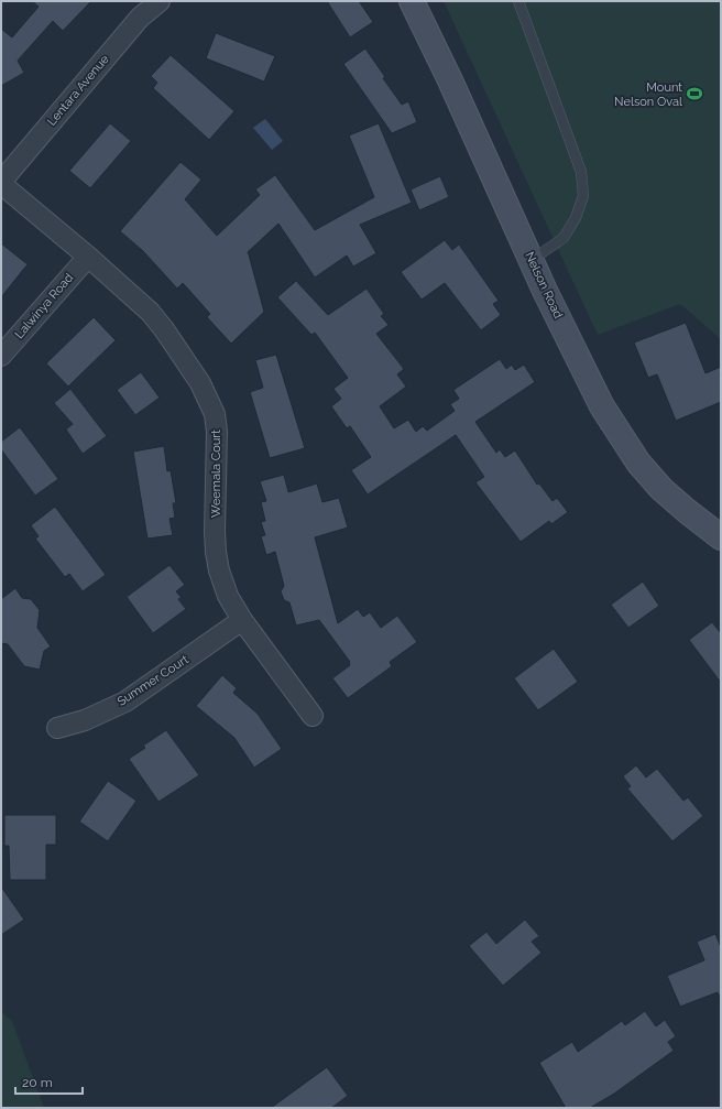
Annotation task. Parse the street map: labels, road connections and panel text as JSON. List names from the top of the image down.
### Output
{
  "streets": {
    "main road": ["Nelson Road"],
    "street": [
      "Lentara Avenue",
      "Lalwinya Road",
      "Weemala Court",
      "Summer Court"
    ]
  },
  "crossings": [
    ["Lentara Avenue", "Weemala Court"],
    ["Lalwinya Road", "Weemala Court"],
    ["Weemala Court", "Summer Court"]
  ],
  "places": {
    "sports": ["Mount Nelson Oval"]
  },
  "scale_bar": "20 m"
}
